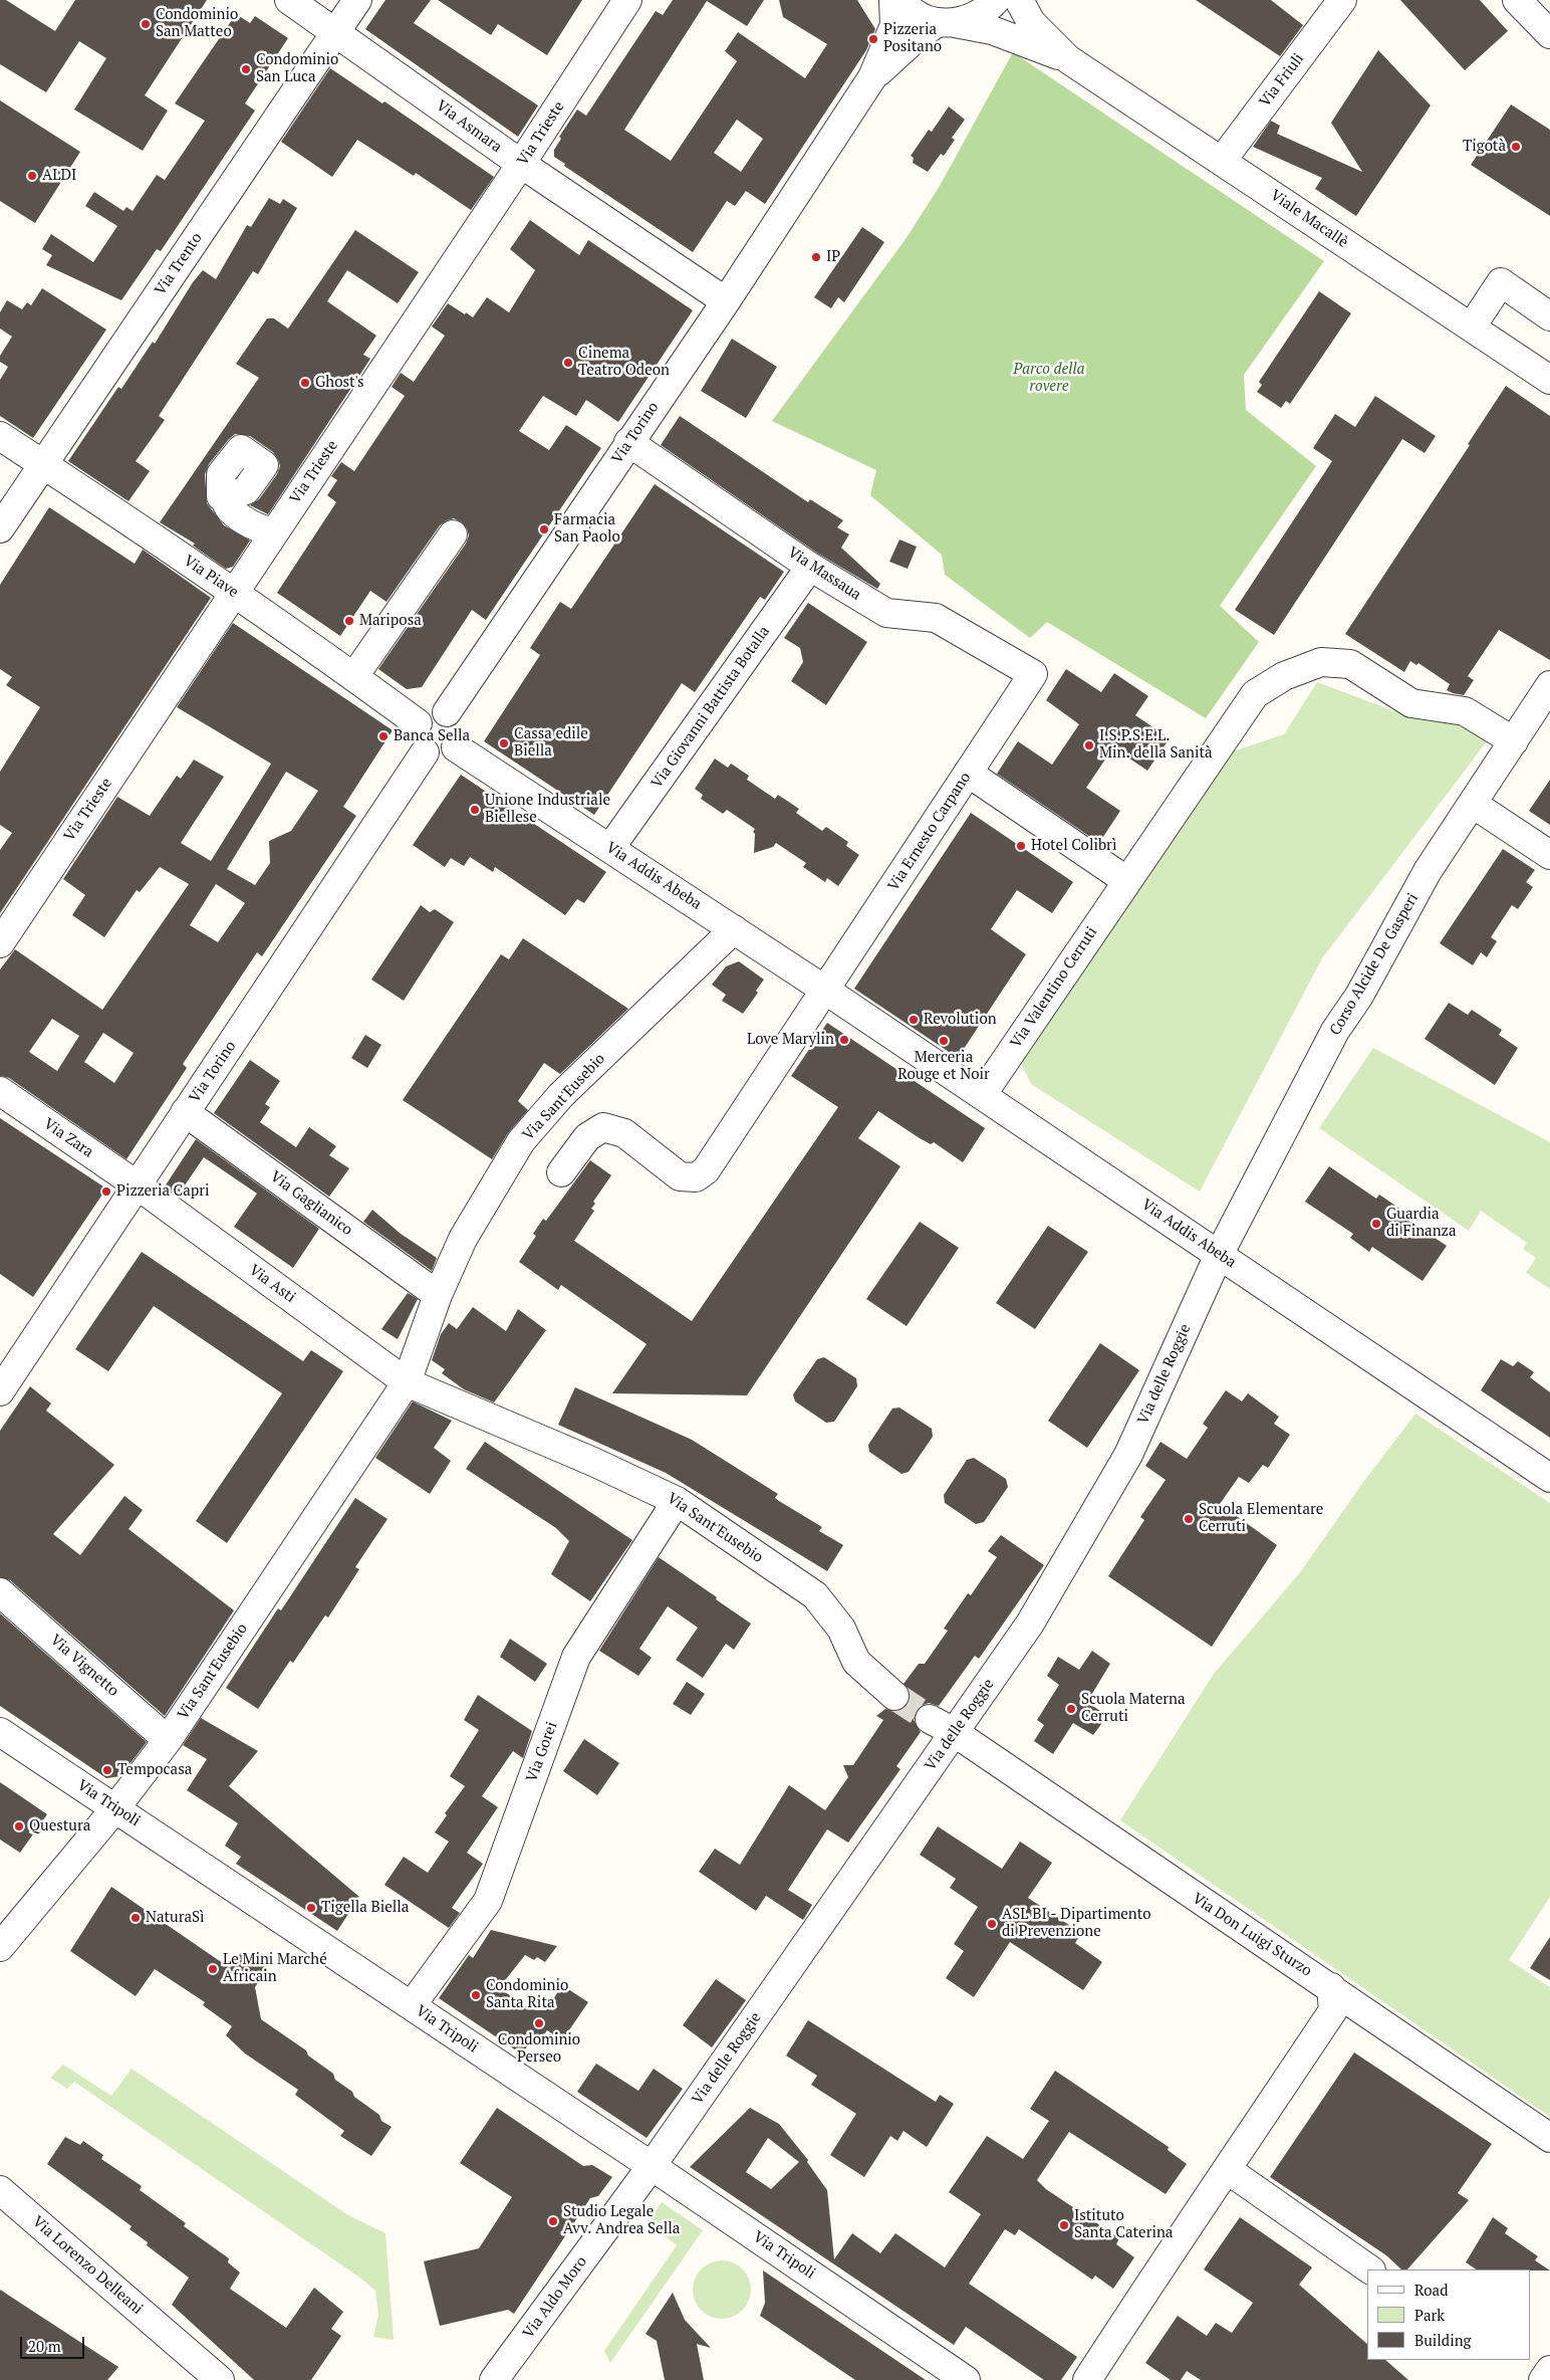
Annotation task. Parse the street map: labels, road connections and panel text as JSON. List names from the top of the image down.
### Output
{
  "streets": {
    "street": [
      "Via Friuli",
      "Via Asmara",
      "Via Trieste",
      "Viale Macallè",
      "Via Trento",
      "Via Torino",
      "Via Massaua",
      "Via Piave",
      "Via Giovanni Battista Botalla",
      "Via Ernesto Carpano",
      "Via Addis Abeba",
      "Corso Alcide De Gasperi",
      "Via Valentino Cerruti",
      "Via Sant'Eusebio",
      "Via Zara",
      "Via Gaglianico",
      "Via Asti",
      "Via delle Roggie",
      "Via Vignetto",
      "Via Gorei",
      "Via Tripoli",
      "Via Don Luigi Sturzo",
      "Via Lorenzo Delleani",
      "Via Aldo Moro"
    ]
  },
  "crossings": [
    ["Via Friuli", "Viale Macallè"],
    ["Via Asmara", "Via Trieste"],
    ["Via Asmara", "Via Trento"],
    ["Via Asmara", "Via Torino"],
    ["Via Trieste", "Via Piave"],
    ["Viale Macallè", "Via Torino"],
    ["Via Trento", "Via Piave"],
    ["Via Torino", "Via Massaua"],
    ["Via Torino", "Via Piave"],
    ["Via Torino", "Via Addis Abeba"],
    ["Via Torino", "Via Zara"],
    ["Via Torino", "Via Gaglianico"],
    ["Via Torino", "Via Asti"],
    ["Via Massaua", "Via Giovanni Battista Botalla"],
    ["Via Massaua", "Via Ernesto Carpano"],
    ["Via Piave", "Via Addis Abeba"],
    ["Via Giovanni Battista Botalla", "Via Addis Abeba"],
    ["Via Ernesto Carpano", "Via Addis Abeba"],
    ["Via Addis Abeba", "Corso Alcide De Gasperi"],
    ["Via Addis Abeba", "Via Valentino Cerruti"],
    ["Via Addis Abeba", "Via Sant'Eusebio"],
    ["Via Addis Abeba", "Via delle Roggie"],
    ["Corso Alcide De Gasperi", "Via Valentino Cerruti"],
    ["Corso Alcide De Gasperi", "Via delle Roggie"],
    ["Via Sant'Eusebio", "Via Gaglianico"],
    ["Via Sant'Eusebio", "Via Asti"],
    ["Via Sant'Eusebio", "Via Vignetto"],
    ["Via Sant'Eusebio", "Via Gorei"],
    ["Via Sant'Eusebio", "Via Tripoli"],
    ["Via Zara", "Via Asti"],
    ["Via delle Roggie", "Via Tripoli"],
    ["Via delle Roggie", "Via Don Luigi Sturzo"],
    ["Via delle Roggie", "Via Aldo Moro"],
    ["Via Gorei", "Via Tripoli"],
    ["Via Tripoli", "Via Aldo Moro"]
  ],
  "parks": ["Parco della rovere"],
  "places": [
    "Condominio San Matteo",
    "Pizzeria Positano",
    "Condominio San Luca",
    "Tigotà",
    "ALDI",
    "IP",
    "Cinema Teatro Odeon",
    "Ghost's",
    "Farmacia San Paolo",
    "Mariposa",
    "Banca Sella",
    "Cassa edile Biella",
    "I.S.P.S.E.L. Min. della Sanità",
    "Unione Industriale Biellese",
    "Hotel Colibrì",
    "Revolution",
    "Love Marylin",
    "Merceria Rouge et Noir",
    "Pizzeria Capri",
    "Guardia di Finanza",
    "Scuola Elementare Cerruti",
    "Scuola Materna Cerruti",
    "Tempocasa",
    "Questura",
    "Tigella Biella",
    "NaturaSì",
    "ASL BI - Dipartimento di Prevenzione",
    "Le Mini Marché Africain",
    "Condominio Santa Rita",
    "Condominio Perseo",
    "Studio Legale Avv. Andrea Sella",
    "Istituto Santa Caterina"
  ],
  "legend": ["Road", "Park", "Building"],
  "scale_bar": "20 m"
}
